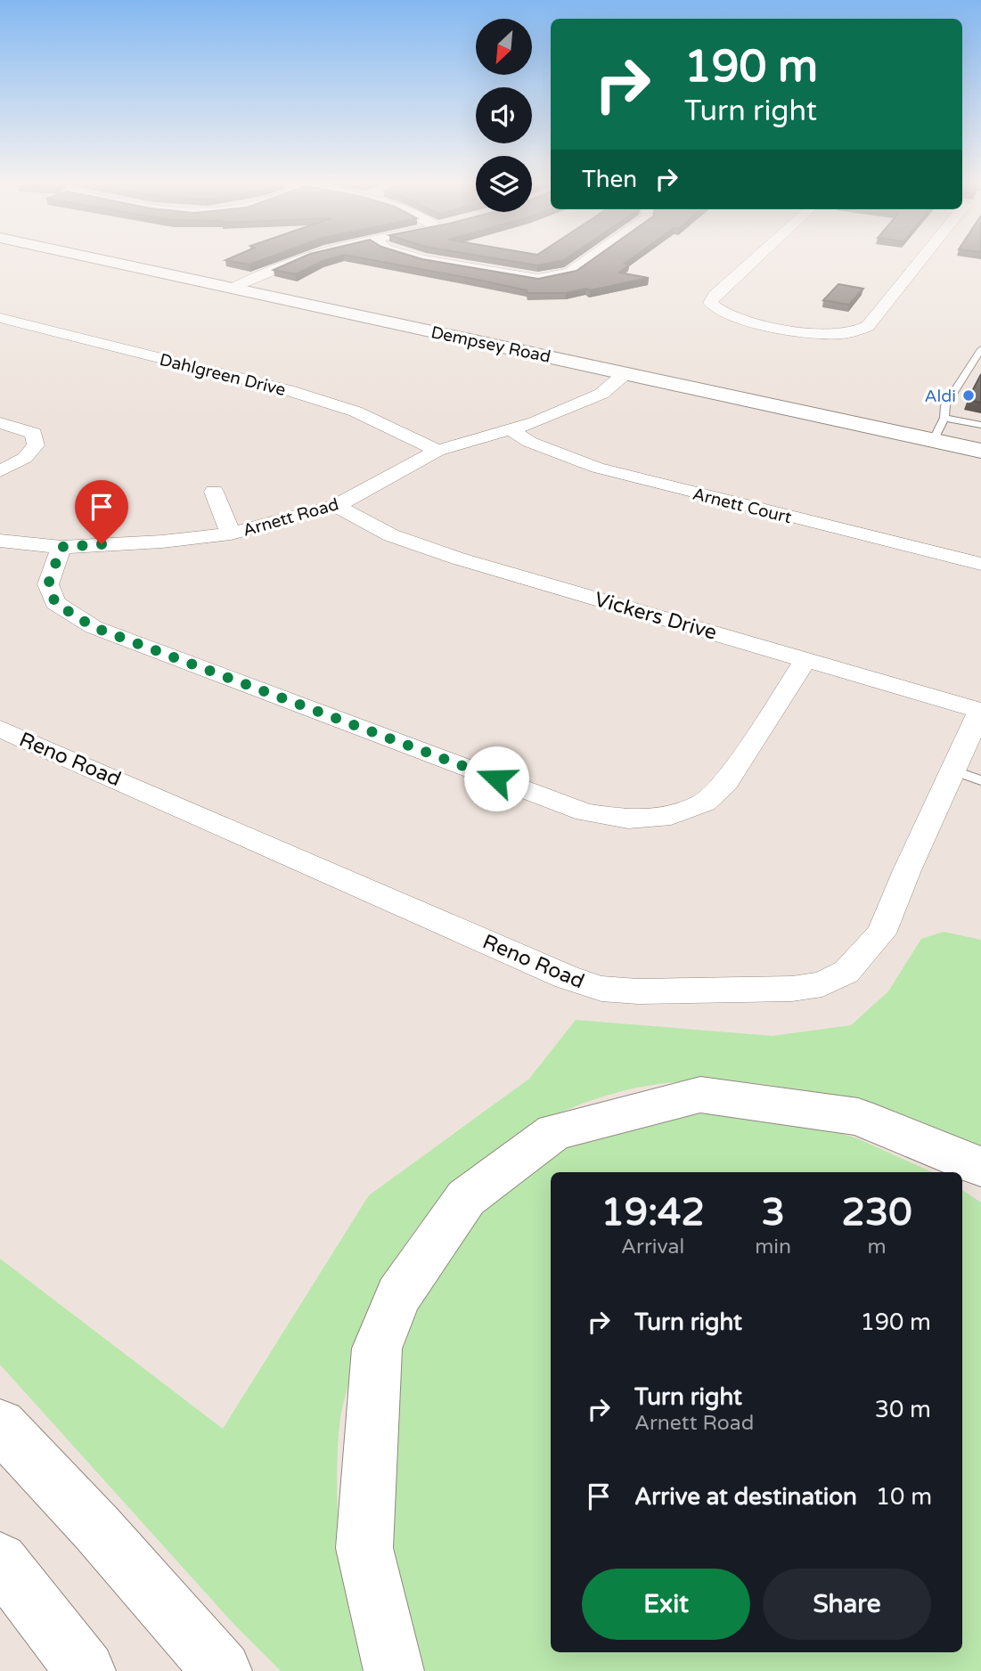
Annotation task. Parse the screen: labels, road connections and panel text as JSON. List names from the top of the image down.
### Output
{
  "streets": {
    "main road": ["Dempsey Road"],
    "street": [
      "Dahlgreen Drive",
      "Arnett Court",
      "Arnett Road",
      "Vickers Drive",
      "Reno Road"
    ]
  },
  "crossings": [
    ["Dempsey Road", "Arnett Road"],
    ["Dahlgreen Drive", "Arnett Road"],
    ["Arnett Court", "Arnett Road"],
    ["Arnett Road", "Vickers Drive"],
    ["Vickers Drive", "Reno Road"]
  ],
  "places": ["Aldi"],
  "north": "bottom left",
  "page": {
    "turn": ["190 m", "Turn right"],
    "then": "Then",
    "eta": [
      "19:42",
      "Arrival",
      "3",
      "min",
      "230",
      "m"
    ],
    "list": [
      {
        "name": "Turn right",
        "value": "190 m"
      },
      {
        "name": "Turn right",
        "note": "Arnett Road",
        "value": "30 m"
      },
      {
        "name": "Arrive at destination",
        "value": "10 m"
      }
    ],
    "buttons": ["Exit", "Share"]
  }
}
